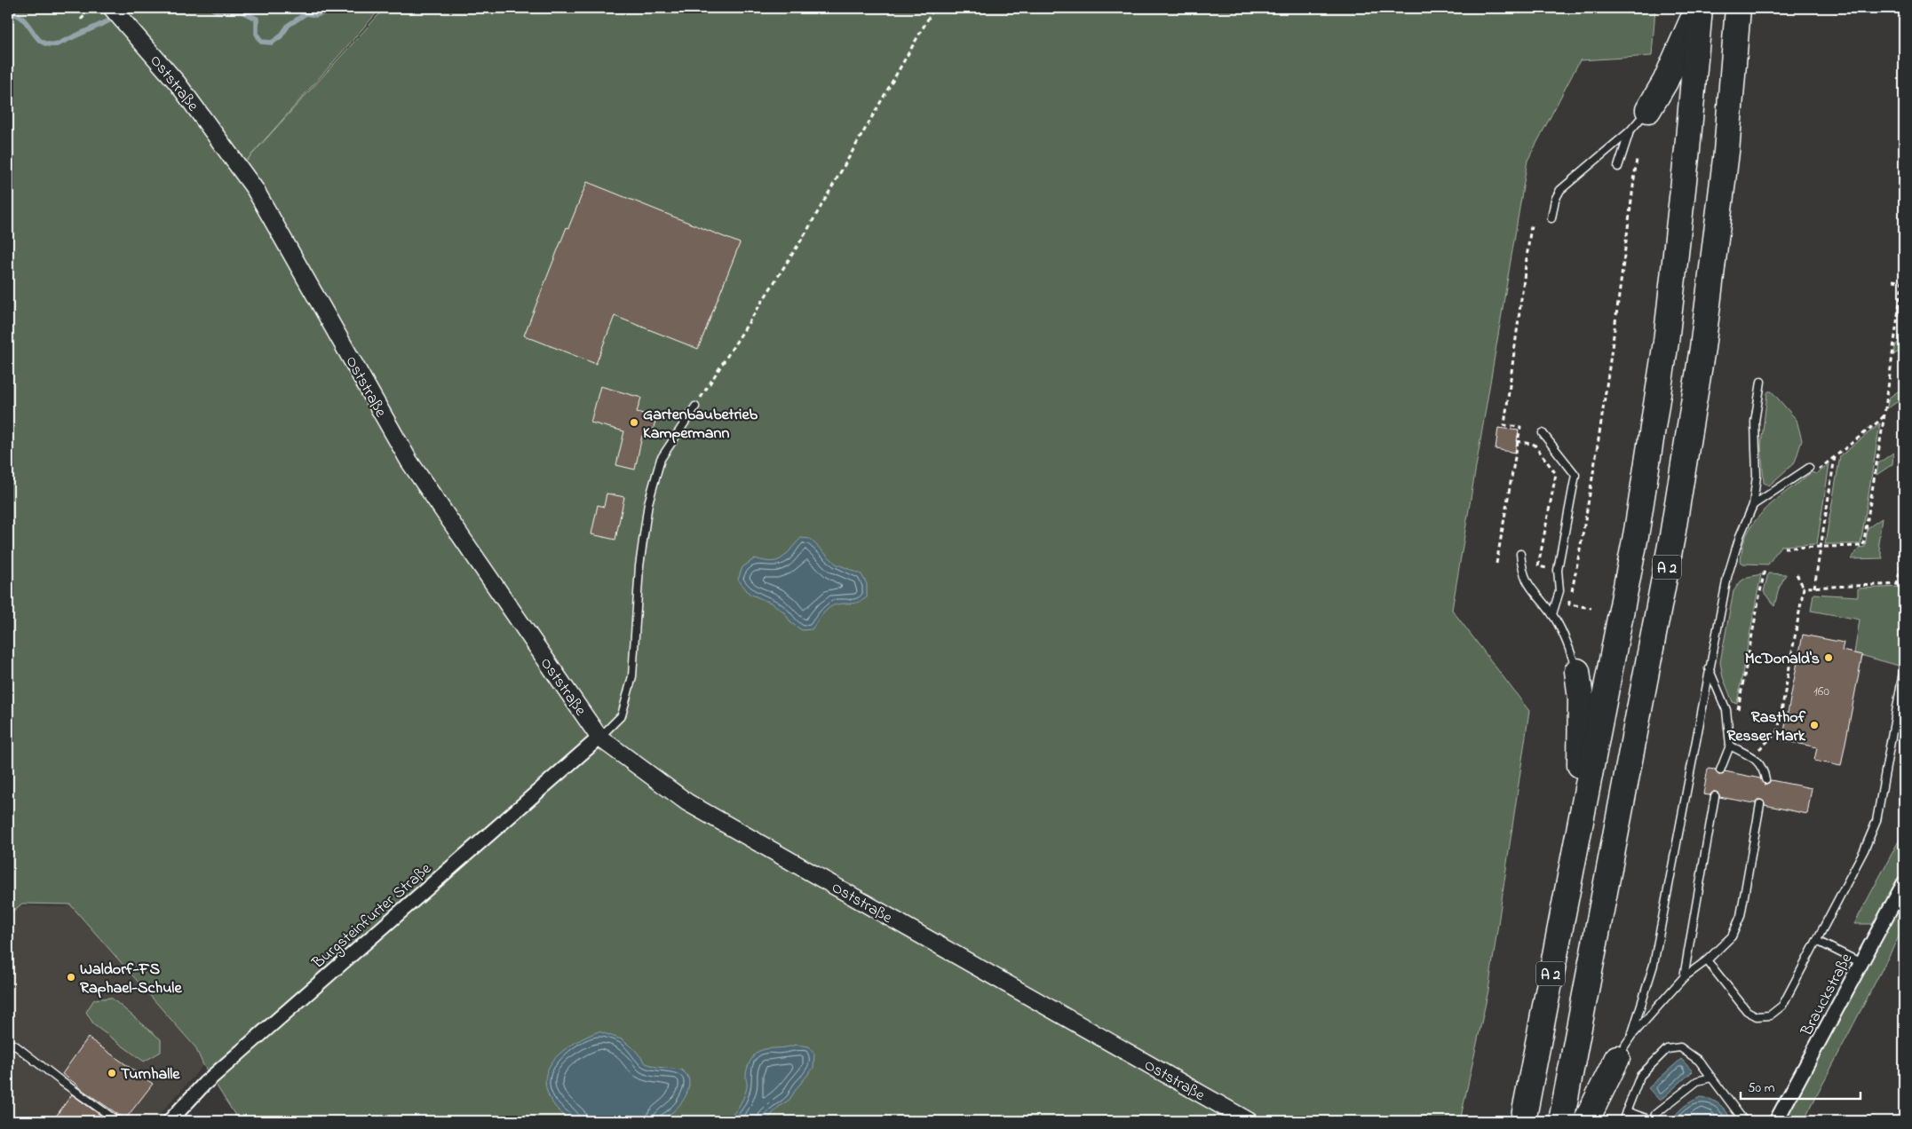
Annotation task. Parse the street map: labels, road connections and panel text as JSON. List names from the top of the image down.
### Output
{
  "streets": {
    "highway": ["A 2"],
    "street": ["Oststraße", "Burgsteinfurter Straße", "Brauckstraße"]
  },
  "crossings": [
    ["Oststraße", "Burgsteinfurter Straße"]
  ],
  "places": [
    "Gartenbaubetrieb Kampermann",
    "McDonald's",
    "Rasthof Resser Mark",
    "Waldorf-FS Raphael-Schule",
    "Turnhalle"
  ],
  "house_numbers": ["160"],
  "scale_bar": "50 m"
}
